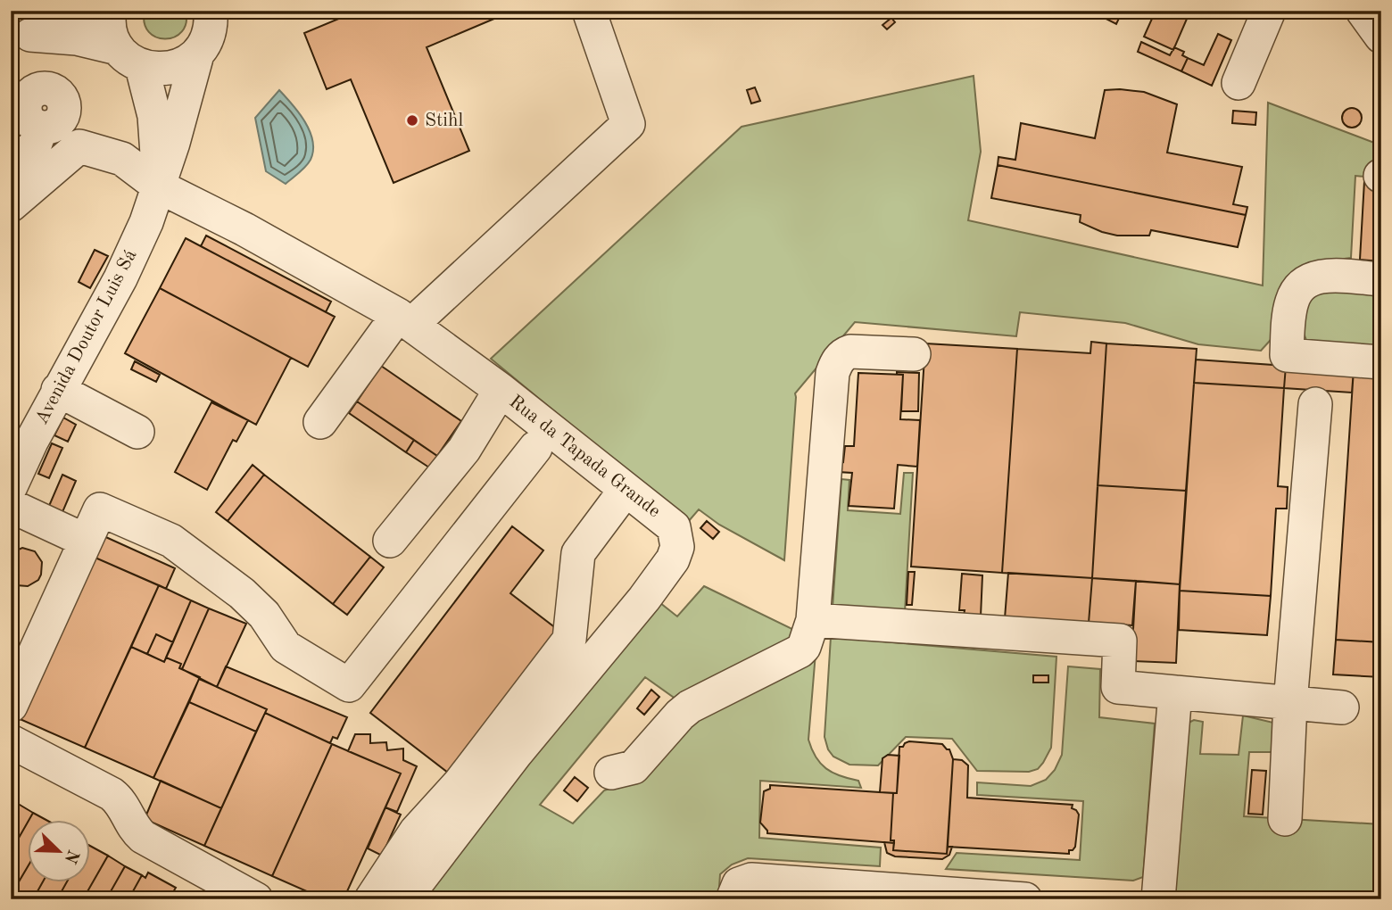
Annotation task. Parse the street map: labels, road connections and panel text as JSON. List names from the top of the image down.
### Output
{
  "streets": {
    "street": ["Avenida Doutor Luis Sá", "Rua da Tapada Grande"]
  },
  "crossings": [
    ["Avenida Doutor Luis Sá", "Rua da Tapada Grande"]
  ],
  "places": ["Stihl"],
  "north": "bottom right"
}
